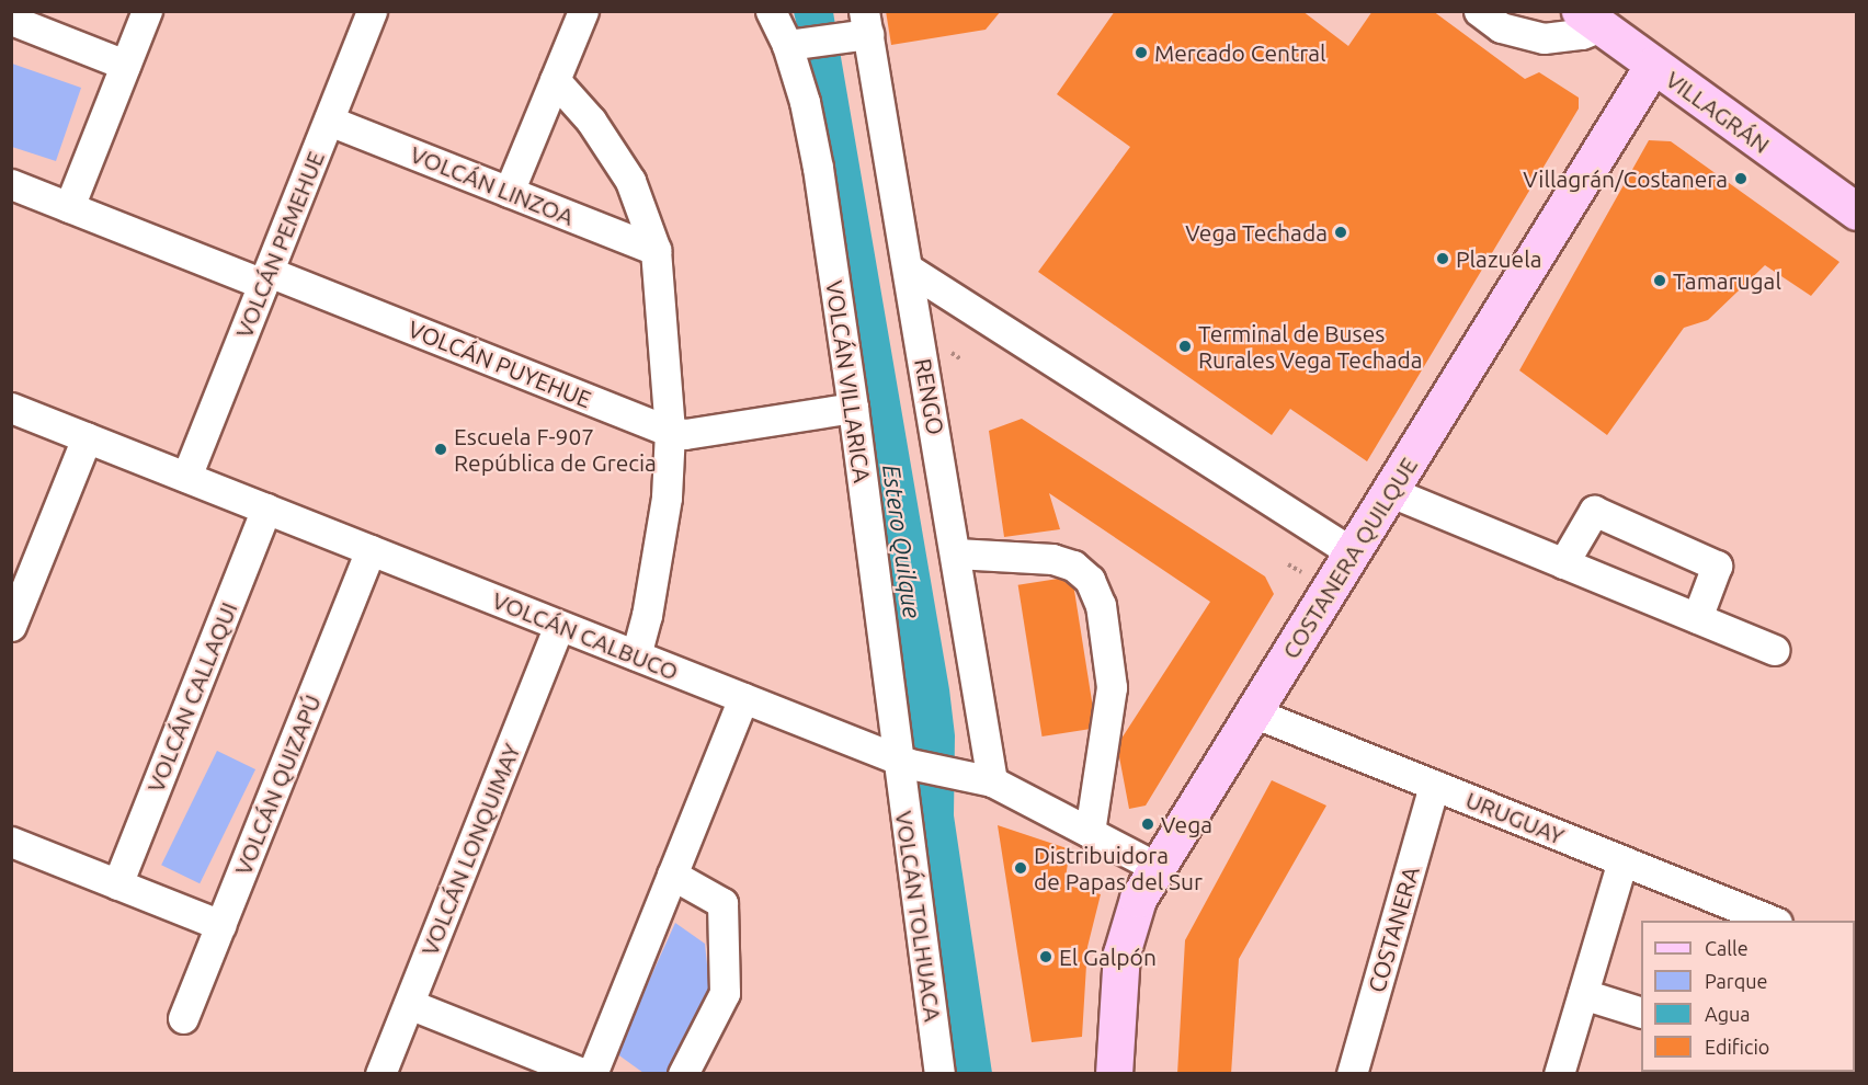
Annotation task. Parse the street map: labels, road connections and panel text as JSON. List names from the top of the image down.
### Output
{
  "streets": {
    "main road": ["VILLAGRÁN", "COSTANERA QUILQUE"],
    "street": [
      "VOLCÁN LINZOA",
      "VOLCÁN PEMEHUE",
      "VOLCÁN PUYEHUE",
      "VOLCÁN VILLARICA",
      "RENGO",
      "VOLCÁN CALBUCO",
      "VOLCÁN CALLAQUI",
      "VOLCÁN QUIZAPÚ",
      "URUGUAY",
      "VOLCÁN LONQUIMAY",
      "VOLCÁN TOLHUACA",
      "COSTANERA"
    ]
  },
  "crossings": [
    ["VILLAGRÁN", "COSTANERA QUILQUE"],
    ["VOLCÁN LINZOA", "VOLCÁN PEMEHUE"],
    ["VOLCÁN PEMEHUE", "VOLCÁN PUYEHUE"],
    ["VOLCÁN PEMEHUE", "VOLCÁN CALBUCO"],
    ["VOLCÁN PUYEHUE", "VOLCÁN VILLARICA"],
    ["VOLCÁN VILLARICA", "VOLCÁN CALBUCO"],
    ["VOLCÁN VILLARICA", "VOLCÁN TOLHUACA"],
    ["RENGO", "VOLCÁN CALBUCO"],
    ["COSTANERA QUILQUE", "VOLCÁN CALBUCO"],
    ["COSTANERA QUILQUE", "URUGUAY"],
    ["VOLCÁN CALBUCO", "VOLCÁN CALLAQUI"],
    ["VOLCÁN CALBUCO", "VOLCÁN QUIZAPÚ"],
    ["VOLCÁN CALBUCO", "VOLCÁN LONQUIMAY"],
    ["VOLCÁN CALBUCO", "VOLCÁN TOLHUACA"],
    ["URUGUAY", "COSTANERA"]
  ],
  "water": ["Estero Quilque"],
  "places": [
    "Mercado Central",
    "Villagrán/Costanera",
    "Vega Techada",
    "Plazuela",
    "Tamarugal",
    "Terminal de Buses Rurales Vega Techada",
    "Escuela F-907 República de Grecia",
    "Vega",
    "Distribuidora de Papas del Sur",
    "El Galpón"
  ],
  "legend": [
    "Calle",
    "Parque",
    "Agua",
    "Edificio"
  ]
}
